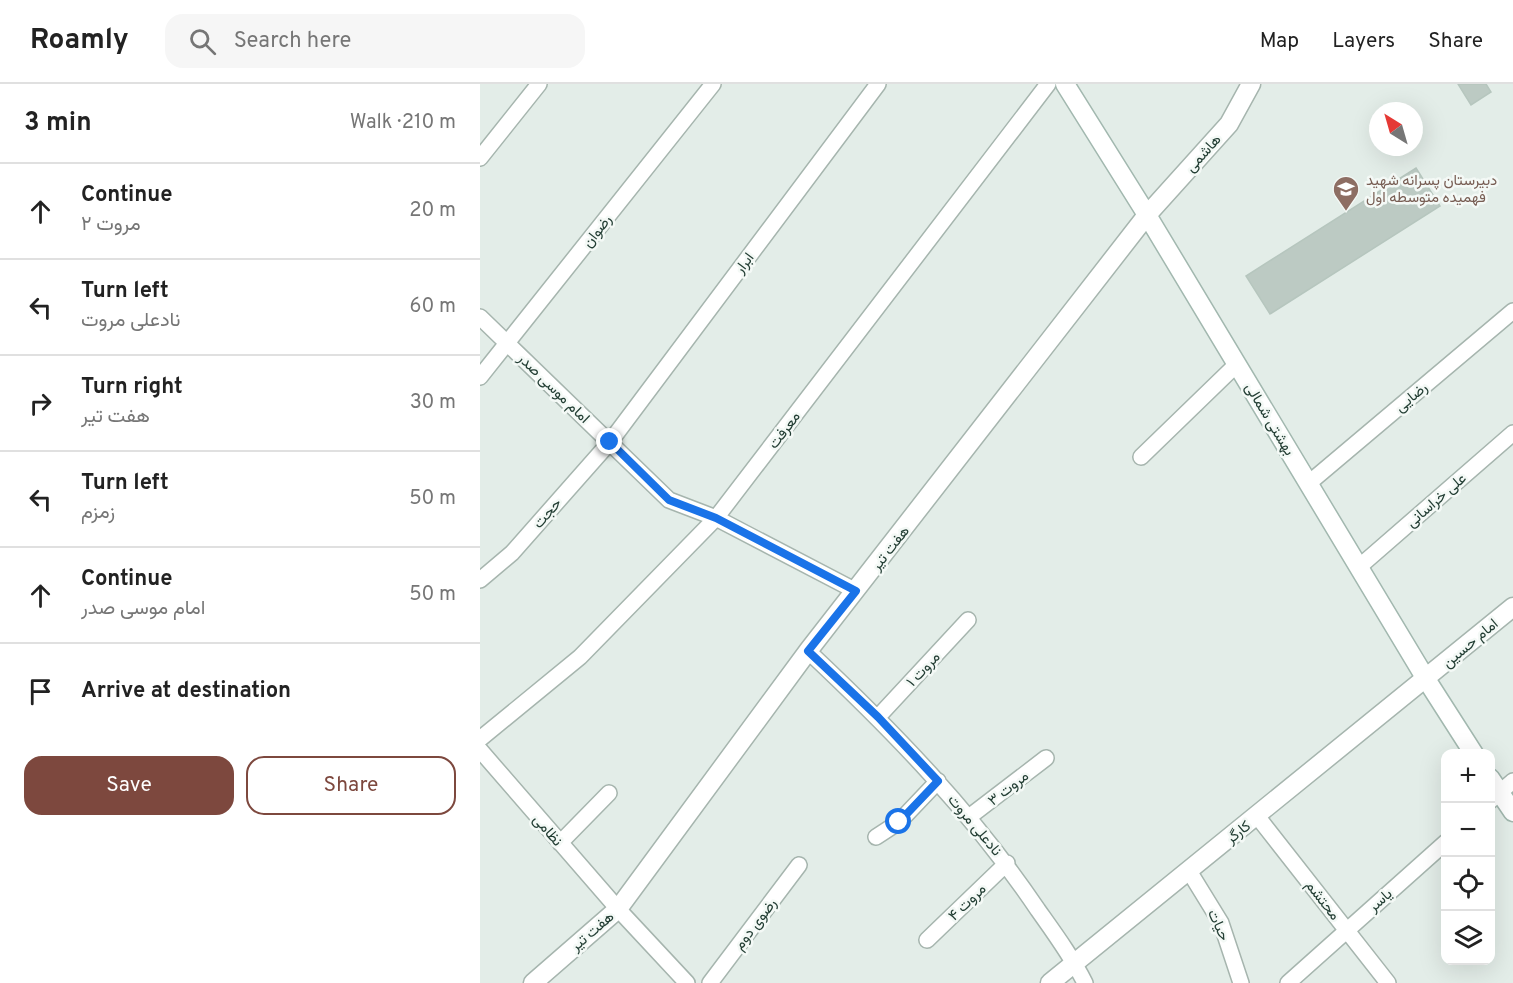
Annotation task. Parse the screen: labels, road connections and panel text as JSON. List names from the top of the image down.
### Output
{
  "streets": {
    "street": [
      "هاشمی",
      "رضوان",
      "ابرار",
      "امام موسی صدر",
      "رضایی",
      "بهشتی شمالی",
      "معرفت",
      "علی خراسانی",
      "حجت",
      "هفت تیر",
      "امام حسین",
      "مروت ۱",
      "مروت ۳",
      "نادعلی مروت",
      "نظامی",
      "کارگر",
      "محتشم",
      "یاسر",
      "مروت ۴",
      "رضوی دوم",
      "حیات"
    ]
  },
  "crossings": [
    ["هاشمی", "بهشتی شمالی"],
    ["هاشمی", "هفت تیر"],
    ["رضوان", "امام موسی صدر"],
    ["ابرار", "امام موسی صدر"],
    ["ابرار", "حجت"],
    ["امام موسی صدر", "معرفت"],
    ["امام موسی صدر", "حجت"],
    ["امام موسی صدر", "هفت تیر"],
    ["رضایی", "بهشتی شمالی"],
    ["بهشتی شمالی", "علی خراسانی"],
    ["بهشتی شمالی", "هفت تیر"],
    ["بهشتی شمالی", "امام حسین"],
    ["بهشتی شمالی", "کارگر"],
    ["هفت تیر", "نادعلی مروت"],
    ["هفت تیر", "نظامی"],
    ["امام حسین", "کارگر"],
    ["مروت ۱", "نادعلی مروت"],
    ["مروت ۳", "نادعلی مروت"],
    ["نادعلی مروت", "کارگر"],
    ["نادعلی مروت", "مروت ۴"],
    ["کارگر", "محتشم"],
    ["کارگر", "حیات"],
    ["محتشم", "یاسر"]
  ],
  "places": {
    "school or university": ["دبیرستان پسرانه شهید فهمیده متوسطه اول"]
  },
  "north": "top left",
  "page": {
    "header": "Roamly",
    "search": "Search here",
    "nav": ["Map", "Layers", "Share"],
    "heading": ["3 min", "Walk · 210 m"],
    "list": [
      ["Continue", "مروت ۲", "20 m"],
      ["Turn left", "نادعلی مروت", "60 m"],
      ["Turn right", "هفت تیر", "30 m"],
      ["Turn left", "زمزم", "50 m"],
      ["Continue", "امام موسی صدر", "50 m"],
      "Arrive at destination"
    ],
    "buttons": ["Save", "Share"],
    "map_buttons": ["+", "−"]
  }
}
